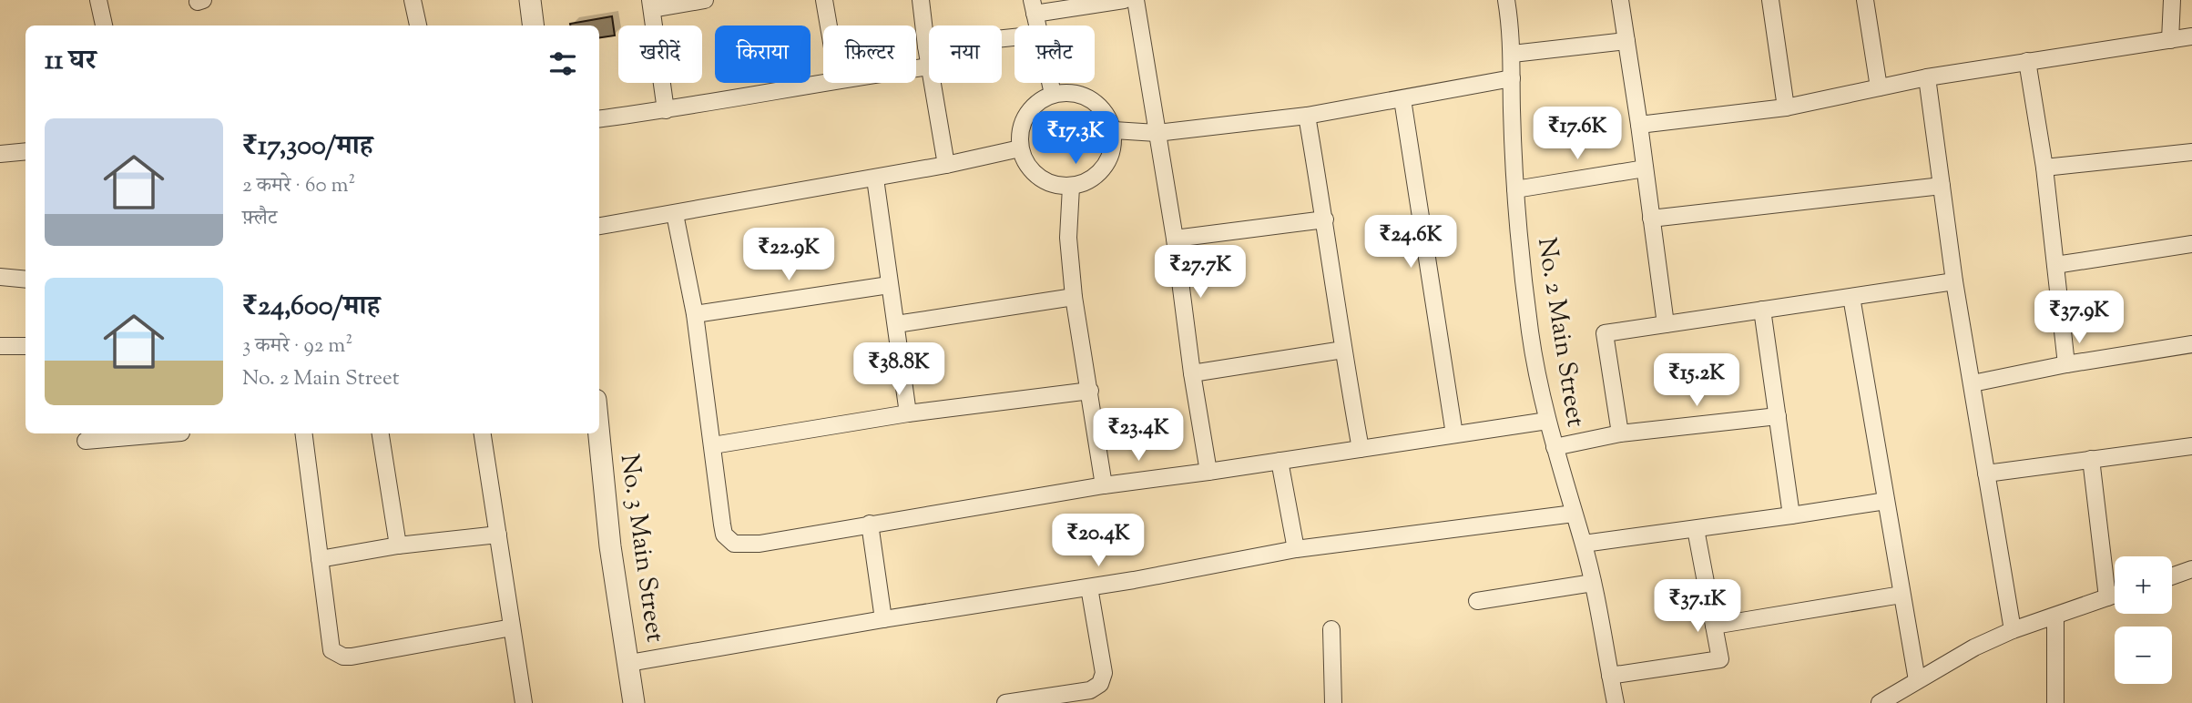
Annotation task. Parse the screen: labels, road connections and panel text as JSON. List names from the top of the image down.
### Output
{
  "streets": {
    "street": ["No. 2 Main Street", "No. 3 Main Street"]
  },
  "page": {
    "chip": [
      "खरीदें",
      "किराया",
      "फ़िल्टर",
      "नया",
      "फ़्लैट"
    ],
    "heading": "11 घर",
    "list": [
      {
        "name": "₹17,300/माह",
        "note": "2 कमरे · 60 m² · फ़्लैट"
      },
      {
        "name": "₹24,600/माह",
        "note": "3 कमरे · 92 m² · No. 2 Main Street"
      }
    ],
    "price": [
      "₹17.6K",
      "₹17.3K",
      "₹24.6K",
      "₹22.9K",
      "₹27.7K",
      "₹37.9K",
      "₹38.8K",
      "₹15.2K",
      "₹23.4K",
      "₹20.4K",
      "₹37.1K"
    ],
    "map_buttons": ["+", "−"]
  }
}
